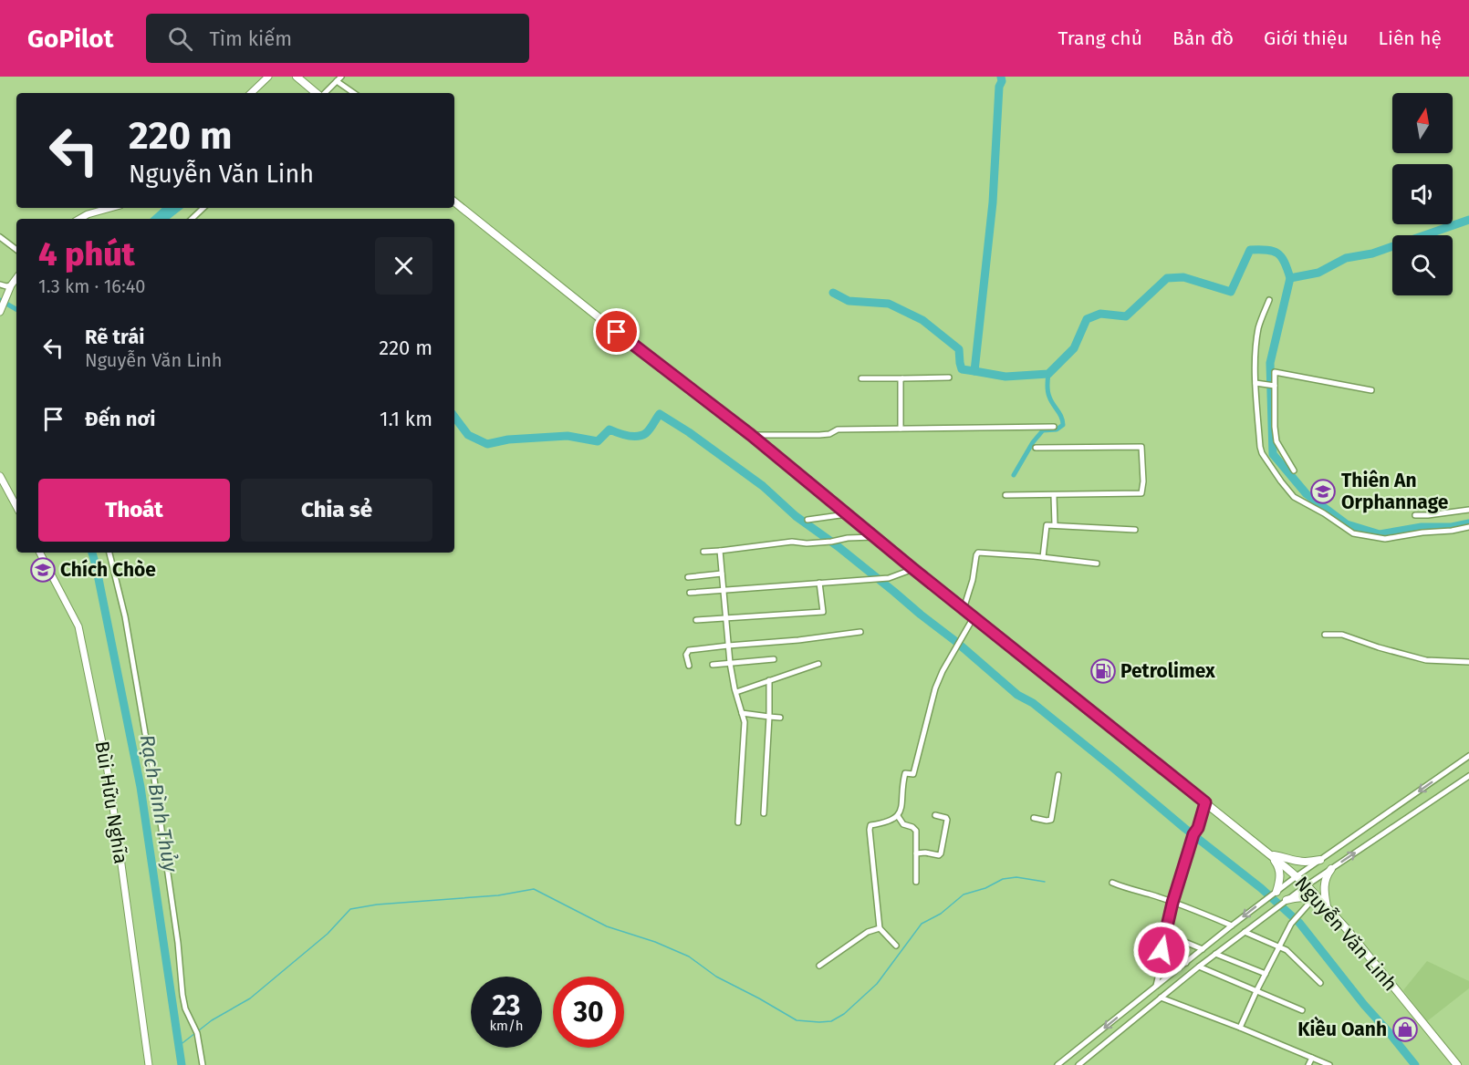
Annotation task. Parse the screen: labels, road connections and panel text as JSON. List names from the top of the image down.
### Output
{
  "streets": {
    "highway": ["Nguyễn Văn Linh"],
    "main road": ["Bùi Hữu Nghĩa"]
  },
  "water": ["Rạch Bình Thủy"],
  "places": {
    "school or university": ["Thiên An Orphannage", "Chích Chòe"],
    "fuel station": ["Petrolimex"],
    "shop": ["Kiều Oanh"]
  },
  "north": "top",
  "page": {
    "header": "GoPilot",
    "search": "Tìm kiếm",
    "nav": [
      "Trang chủ",
      "Bản đồ",
      "Giới thiệu",
      "Liên hệ"
    ],
    "turn": ["220 m", "Nguyễn Văn Linh"],
    "heading": ["4 phút", "1.3 km · 16:40"],
    "list": [
      {
        "name": "Rẽ trái",
        "note": "Nguyễn Văn Linh",
        "value": "220 m"
      },
      {
        "name": "Đến nơi",
        "value": "1.1 km"
      }
    ],
    "buttons": ["Thoát", "Chia sẻ"],
    "speed": "23 km/h",
    "limit": "30"
  }
}
